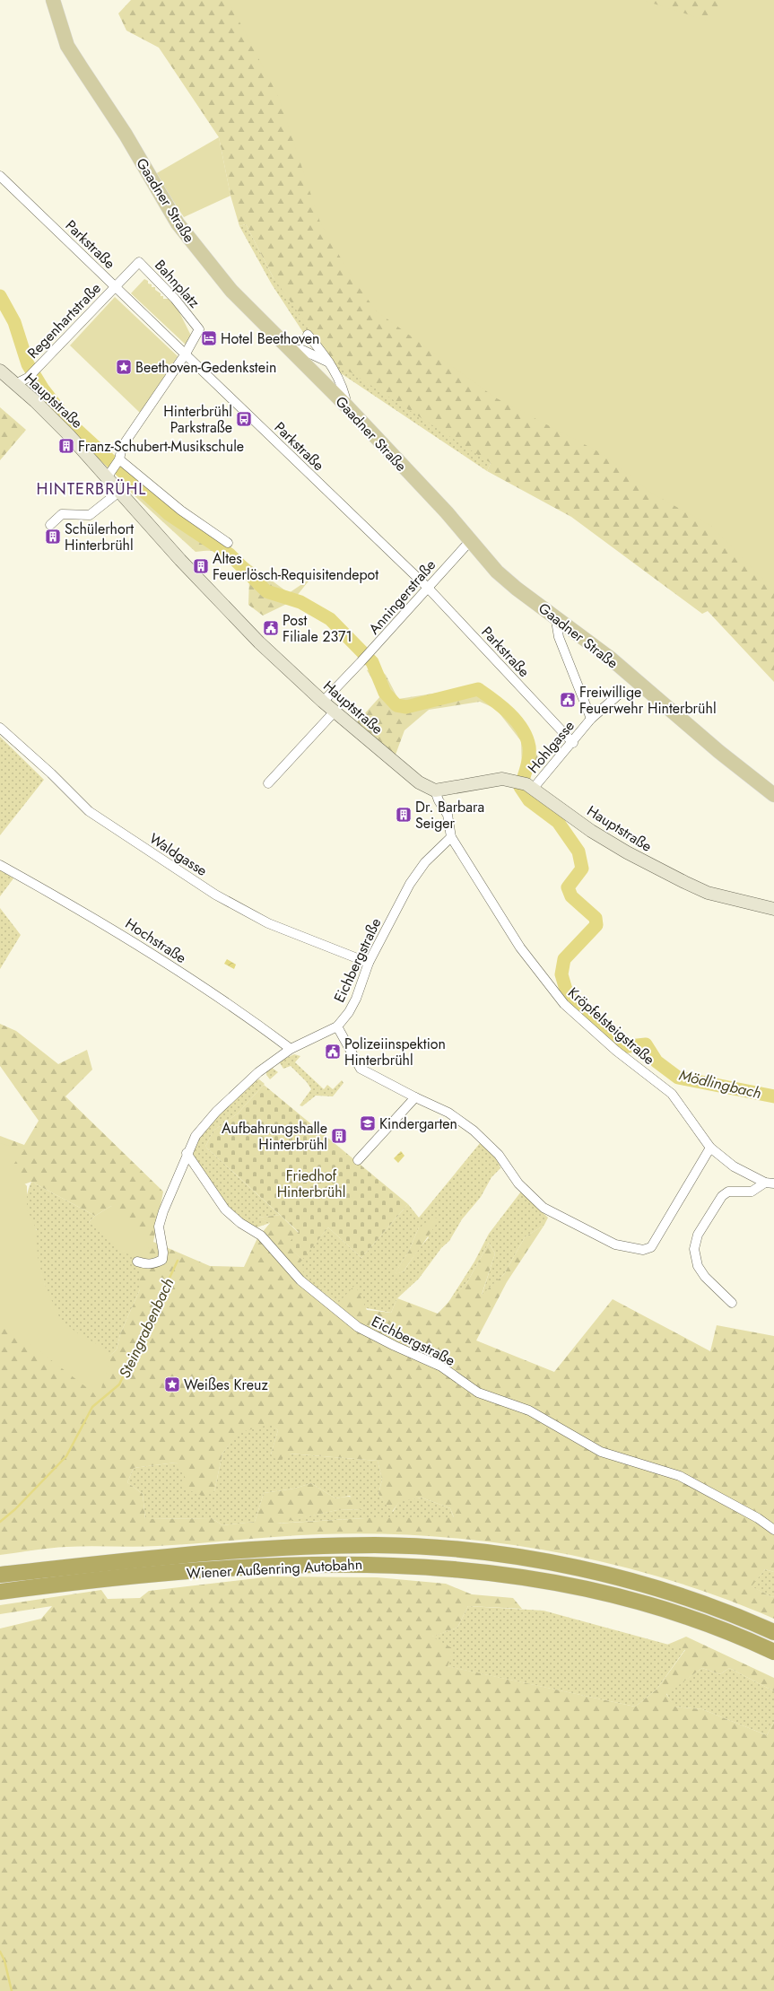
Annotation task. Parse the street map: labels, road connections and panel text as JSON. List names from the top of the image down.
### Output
{
  "streets": {
    "highway": ["Wiener Außenring Autobahn"],
    "main road": ["Gaadner Straße", "Hauptstraße"],
    "street": [
      "Parkstraße",
      "Bahnplatz",
      "Regenhartstraße",
      "Anningerstraße",
      "Hohlgasse",
      "Waldgasse",
      "Hochstraße",
      "Eichbergstraße",
      "Kröpfelsteigstraße"
    ]
  },
  "crossings": [
    ["Gaadner Straße", "Anningerstraße"],
    ["Parkstraße", "Bahnplatz"],
    ["Parkstraße", "Regenhartstraße"],
    ["Parkstraße", "Anningerstraße"],
    ["Parkstraße", "Hohlgasse"],
    ["Bahnplatz", "Regenhartstraße"],
    ["Regenhartstraße", "Hauptstraße"],
    ["Hauptstraße", "Anningerstraße"],
    ["Hauptstraße", "Hohlgasse"],
    ["Waldgasse", "Eichbergstraße"],
    ["Hochstraße", "Eichbergstraße"],
    ["Eichbergstraße", "Kröpfelsteigstraße"]
  ],
  "districts": ["HINTERBRÜHL"],
  "water": ["Mödlingbach", "Steingrabenbach"],
  "parks": ["Friedhof Hinterbrühl"],
  "places": {
    "hotel": ["Hotel Beethoven"],
    "place": ["Beethoven-Gedenkstein", "Weißes Kreuz"],
    "bus stop": ["Hinterbrühl Parkstraße"],
    "building": [
      "Franz-Schubert-Musikschule",
      "Schülerhort Hinterbrühl",
      "Altes Feuerlösch-Requisitendepot",
      "Dr. Barbara Seiger",
      "Aufbahrungshalle Hinterbrühl"
    ],
    "public building": ["Post Filiale 2371", "Freiwillige Feuerwehr Hinterbrühl", "Polizeiinspektion Hinterbrühl"],
    "school or university": ["Kindergarten"]
  }
}
